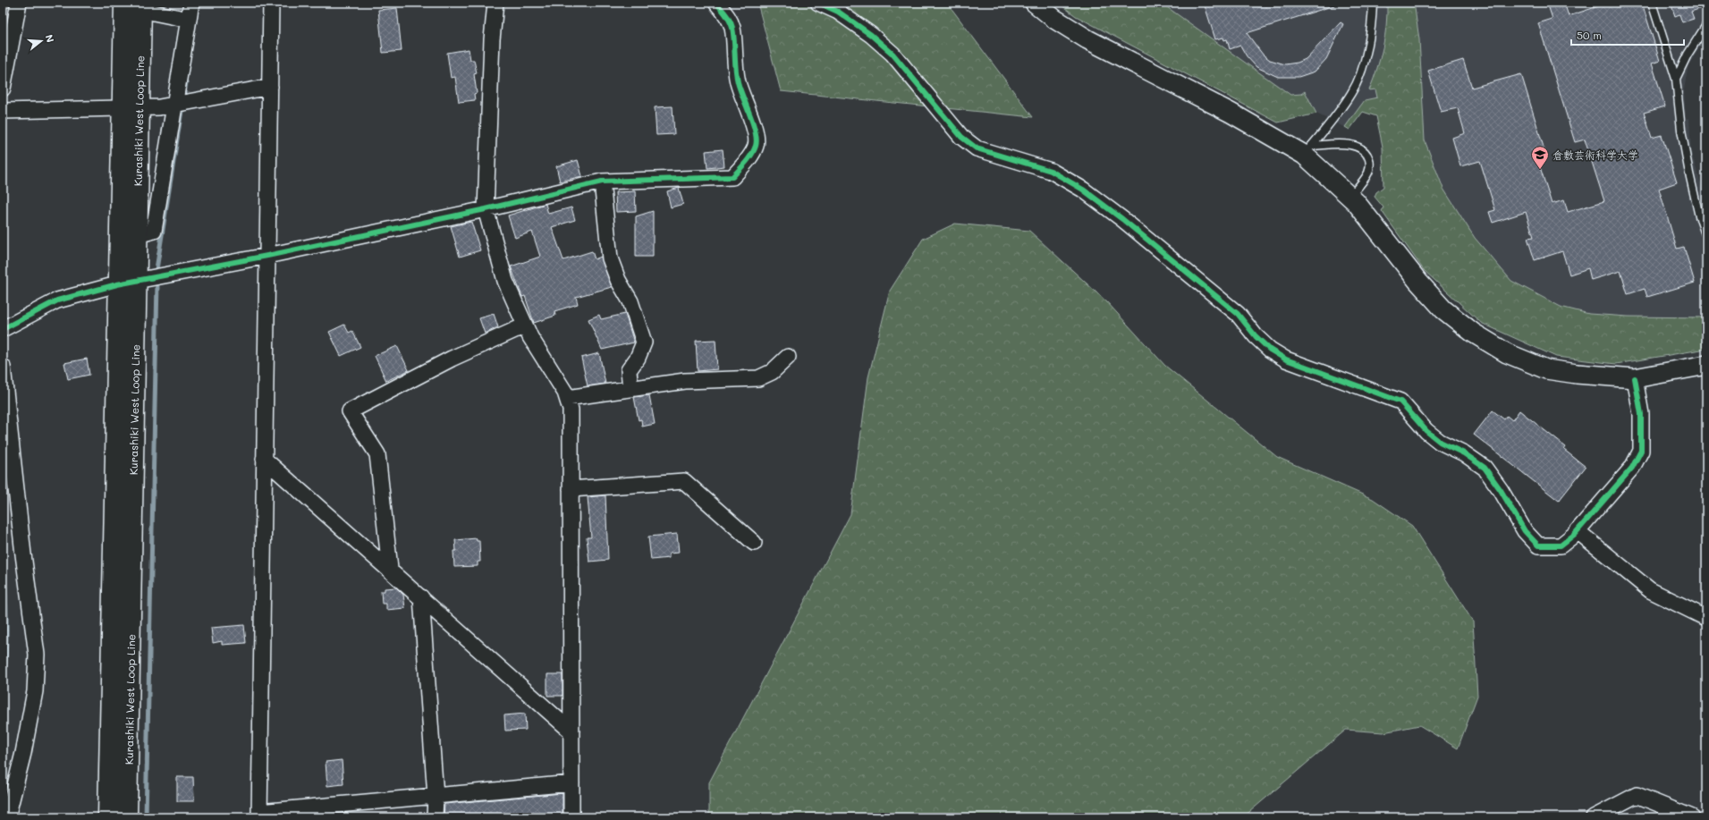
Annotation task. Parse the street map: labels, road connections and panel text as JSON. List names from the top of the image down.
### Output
{
  "streets": {
    "main road": ["Kurashiki West Loop Line"]
  },
  "places": {
    "school or university": ["倉敷芸術科学大学"]
  },
  "scale_bar": "50 m",
  "north": "right"
}
